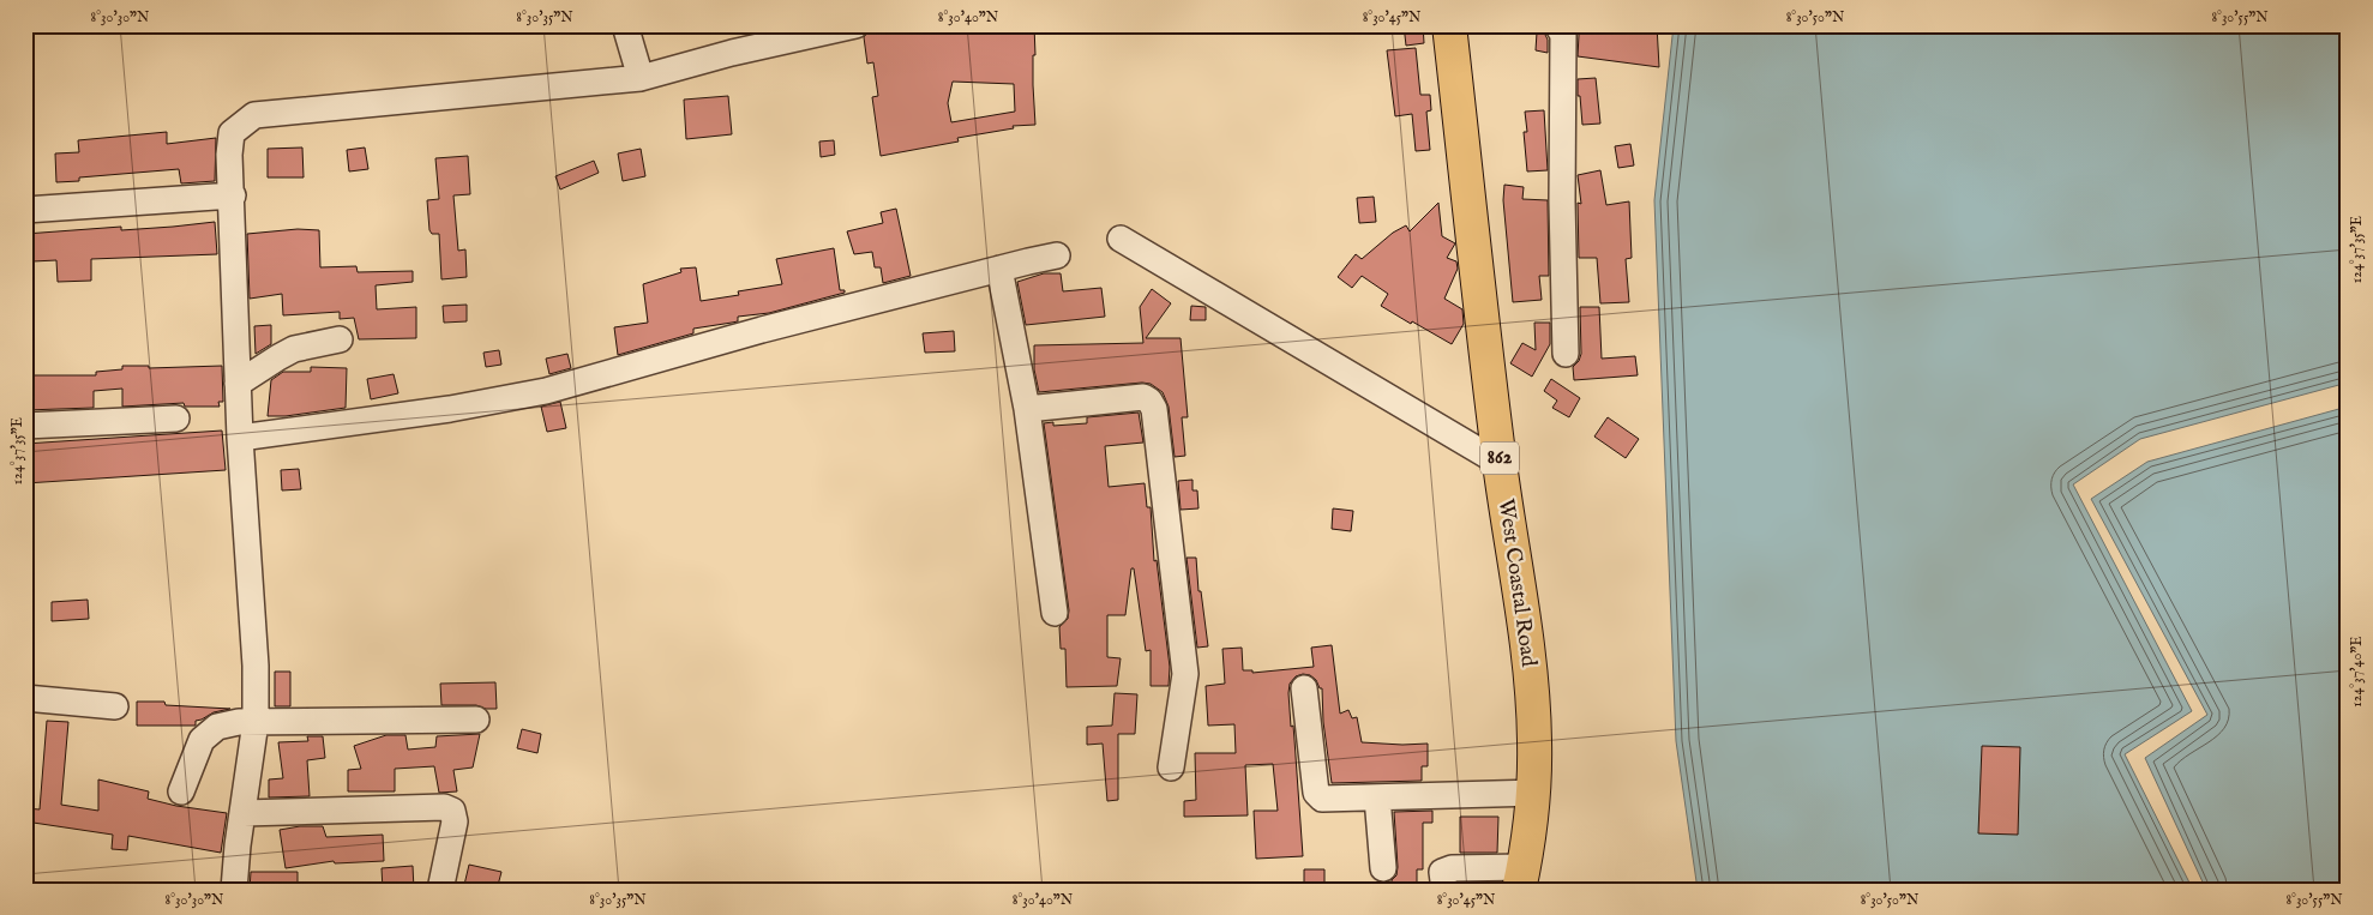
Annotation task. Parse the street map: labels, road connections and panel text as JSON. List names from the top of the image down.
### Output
{
  "streets": {
    "main road": ["862", "West Coastal Road"]
  },
  "coordinates": [
    "8°30'30\"N",
    "8°30'35\"N",
    "8°30'40\"N",
    "8°30'45\"N",
    "8°30'50\"N",
    "8°30'55\"N",
    "124°37'35\"E",
    "124°37'40\"E"
  ]
}
